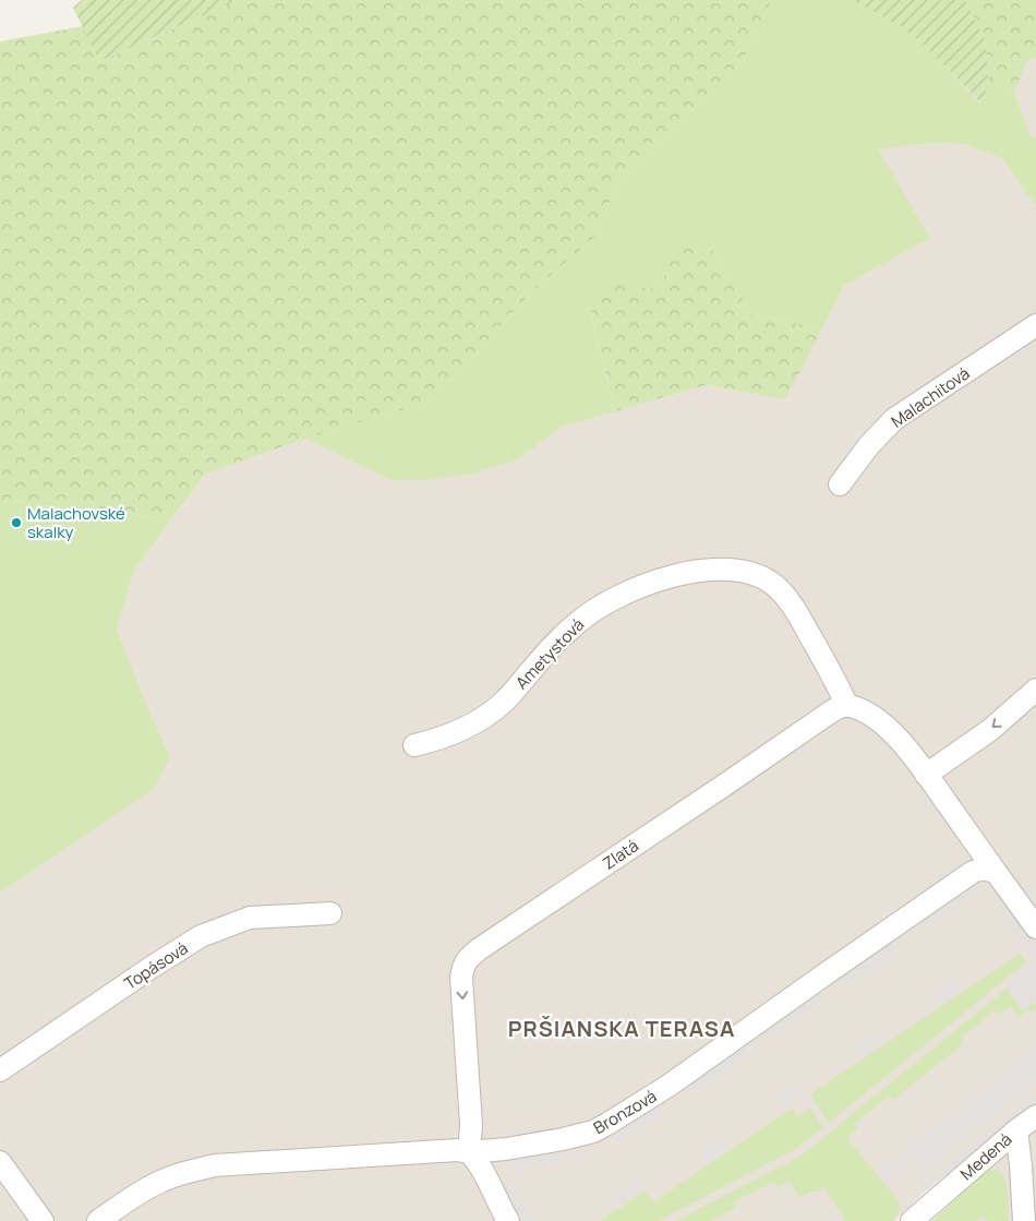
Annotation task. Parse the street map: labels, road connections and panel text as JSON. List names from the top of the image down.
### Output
{
  "streets": {
    "street": [
      "Malachitová",
      "Ametystová",
      "Zlatá",
      "Topásová",
      "Bronzová",
      "Medená"
    ]
  },
  "crossings": [
    ["Ametystová", "Zlatá"],
    ["Zlatá", "Bronzová"]
  ],
  "one_way": ["Zlatá"],
  "districts": ["PRŠIANSKA TERASA"],
  "places": ["Malachovské skalky"]
}
